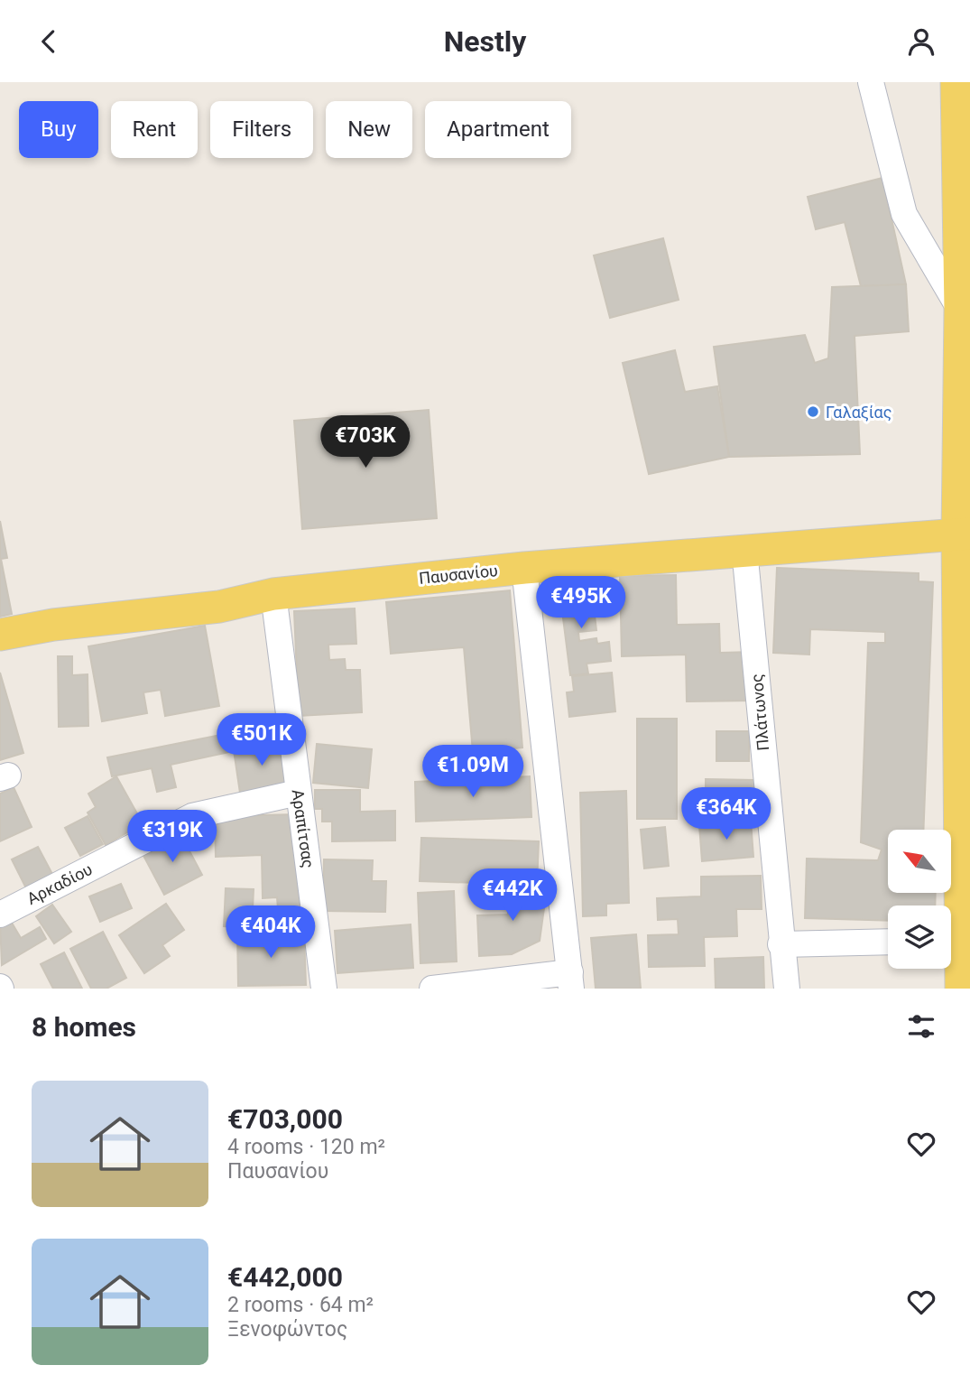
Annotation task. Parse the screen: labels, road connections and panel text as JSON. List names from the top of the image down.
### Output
{
  "streets": {
    "main road": ["Παυσανίου"],
    "street": ["Πλάτωνος", "Αραπίτσας", "Αρκαδίου"]
  },
  "crossings": [
    ["Παυσανίου", "Πλάτωνος"],
    ["Παυσανίου", "Αραπίτσας"],
    ["Αραπίτσας", "Αρκαδίου"]
  ],
  "places": ["Γαλαξίας"],
  "north": "top left",
  "page": {
    "header": "Nestly",
    "chip": [
      "Buy",
      "Rent",
      "Filters",
      "New",
      "Apartment"
    ],
    "price": [
      "€703K",
      "€495K",
      "€501K",
      "€1.09M",
      "€364K",
      "€319K",
      "€442K",
      "€404K"
    ],
    "heading": "8 homes",
    "list": [
      {
        "name": "€703,000",
        "note": "4 rooms · 120 m² · Παυσανίου"
      },
      {
        "name": "€442,000",
        "note": "2 rooms · 64 m² · Ξενοφώντος"
      }
    ]
  }
}
